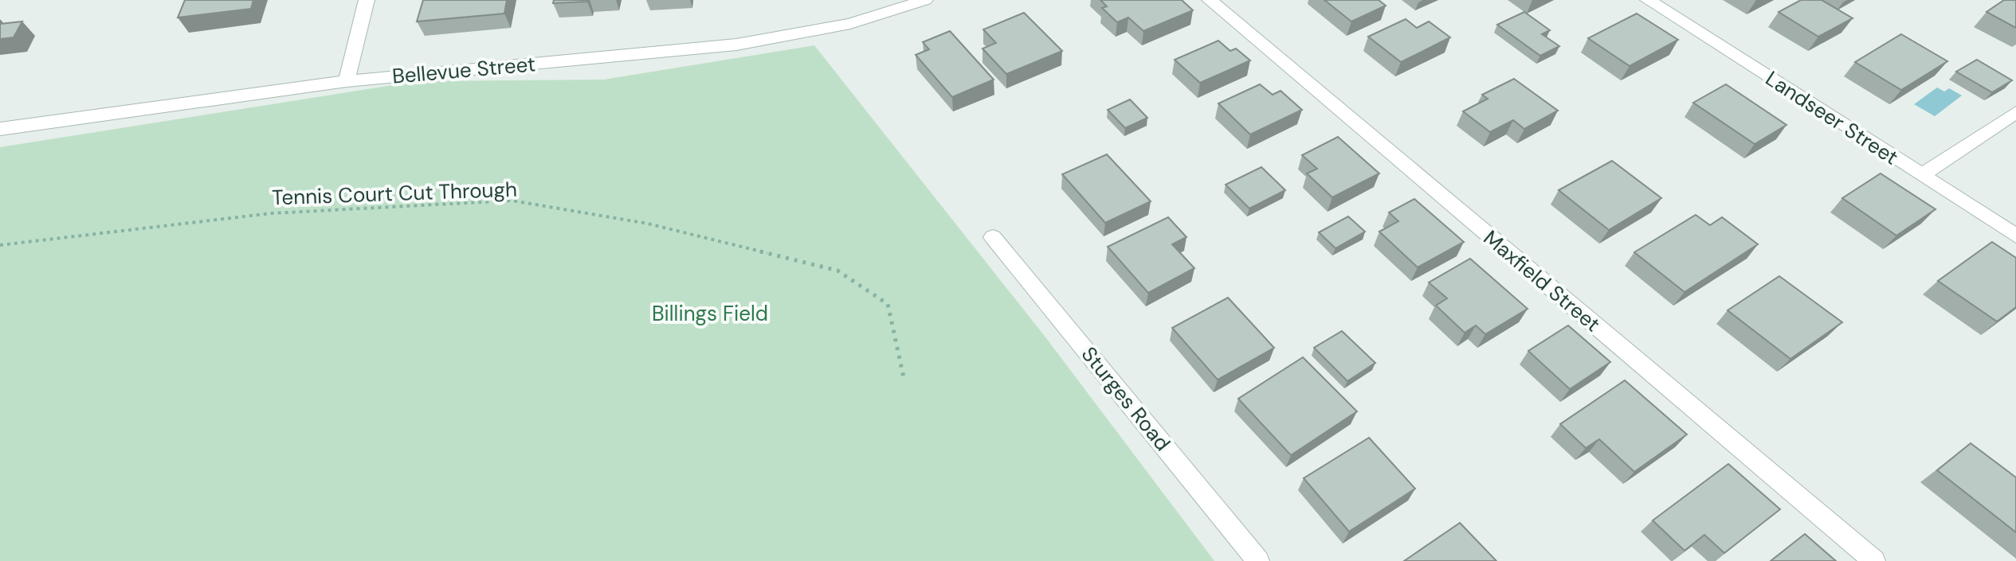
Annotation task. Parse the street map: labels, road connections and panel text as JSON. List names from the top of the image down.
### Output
{
  "streets": {
    "street": [
      "Bellevue Street",
      "Landseer Street",
      "Maxfield Street",
      "Sturges Road"
    ],
    "path": ["Tennis Court Cut Through"]
  },
  "parks": ["Billings Field"]
}
